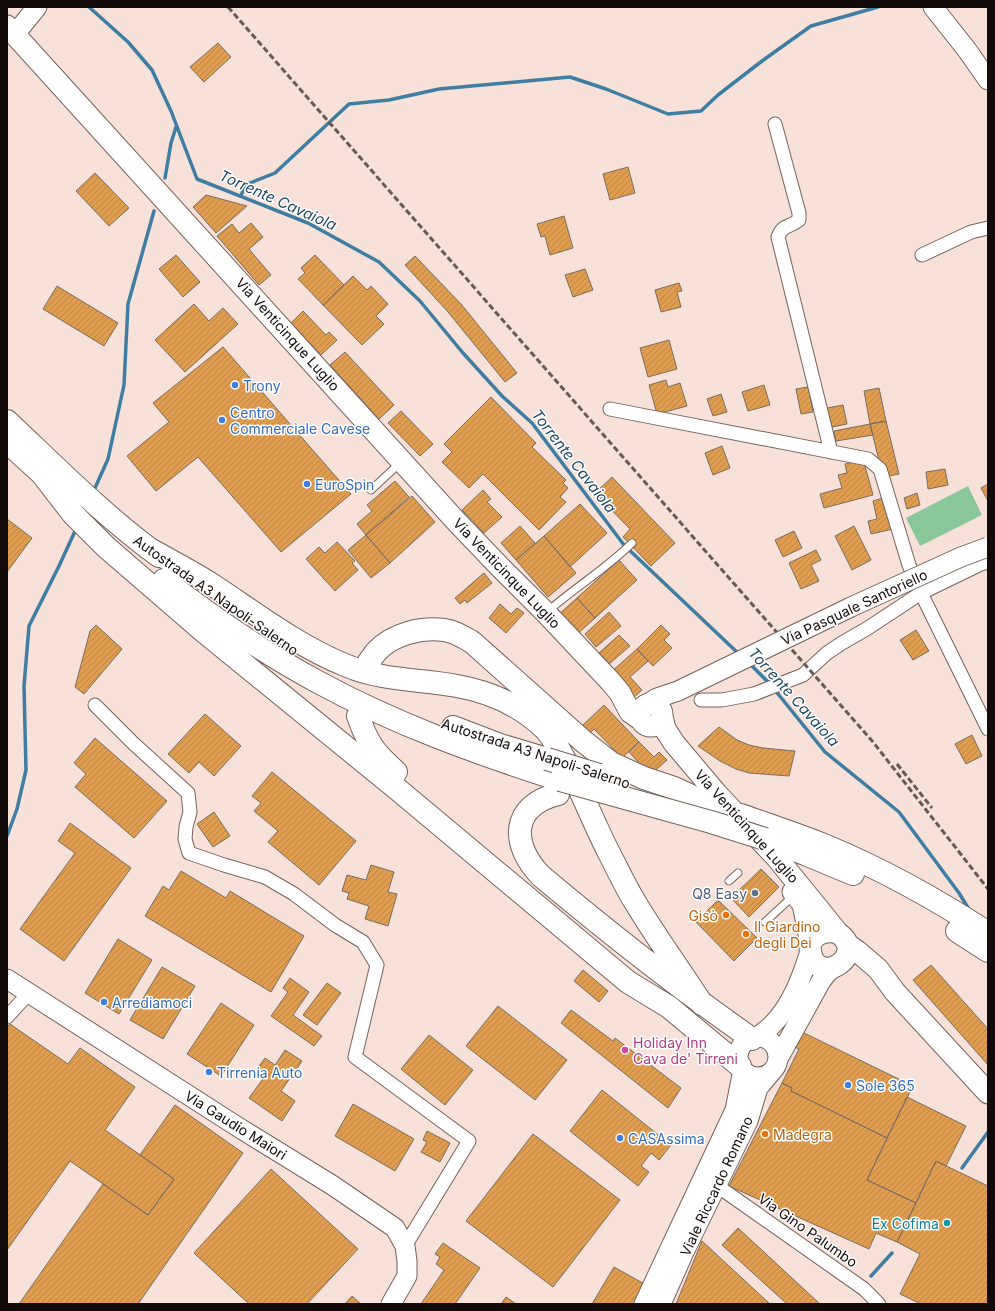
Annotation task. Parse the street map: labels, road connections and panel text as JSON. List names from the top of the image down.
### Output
{
  "streets": {
    "highway": ["Autostrada A3 Napoli-Salerno"],
    "main road": ["Via Venticinque Luglio"],
    "street": [
      "Via Pasquale Santoriello",
      "Via Gaudio Maiori",
      "Viale Riccardo Romano",
      "Via Gino Palumbo"
    ]
  },
  "crossings": [
    ["Via Venticinque Luglio", "Via Pasquale Santoriello"],
    ["Via Venticinque Luglio", "Viale Riccardo Romano"],
    ["Viale Riccardo Romano", "Via Gino Palumbo"]
  ],
  "water": ["Torrente Cavaiola"],
  "places": [
    "Trony",
    "Centro Commerciale Cavese",
    "EuroSpin",
    "Q8 Easy",
    "Gisò",
    "Il Giardino degli Dei",
    "Arrediamoci",
    "Holiday Inn Cava de' Tirreni",
    "Tirrenia Auto",
    "Sole 365",
    "Madegra",
    "CASAssima",
    "Ex Cofima"
  ]
}
